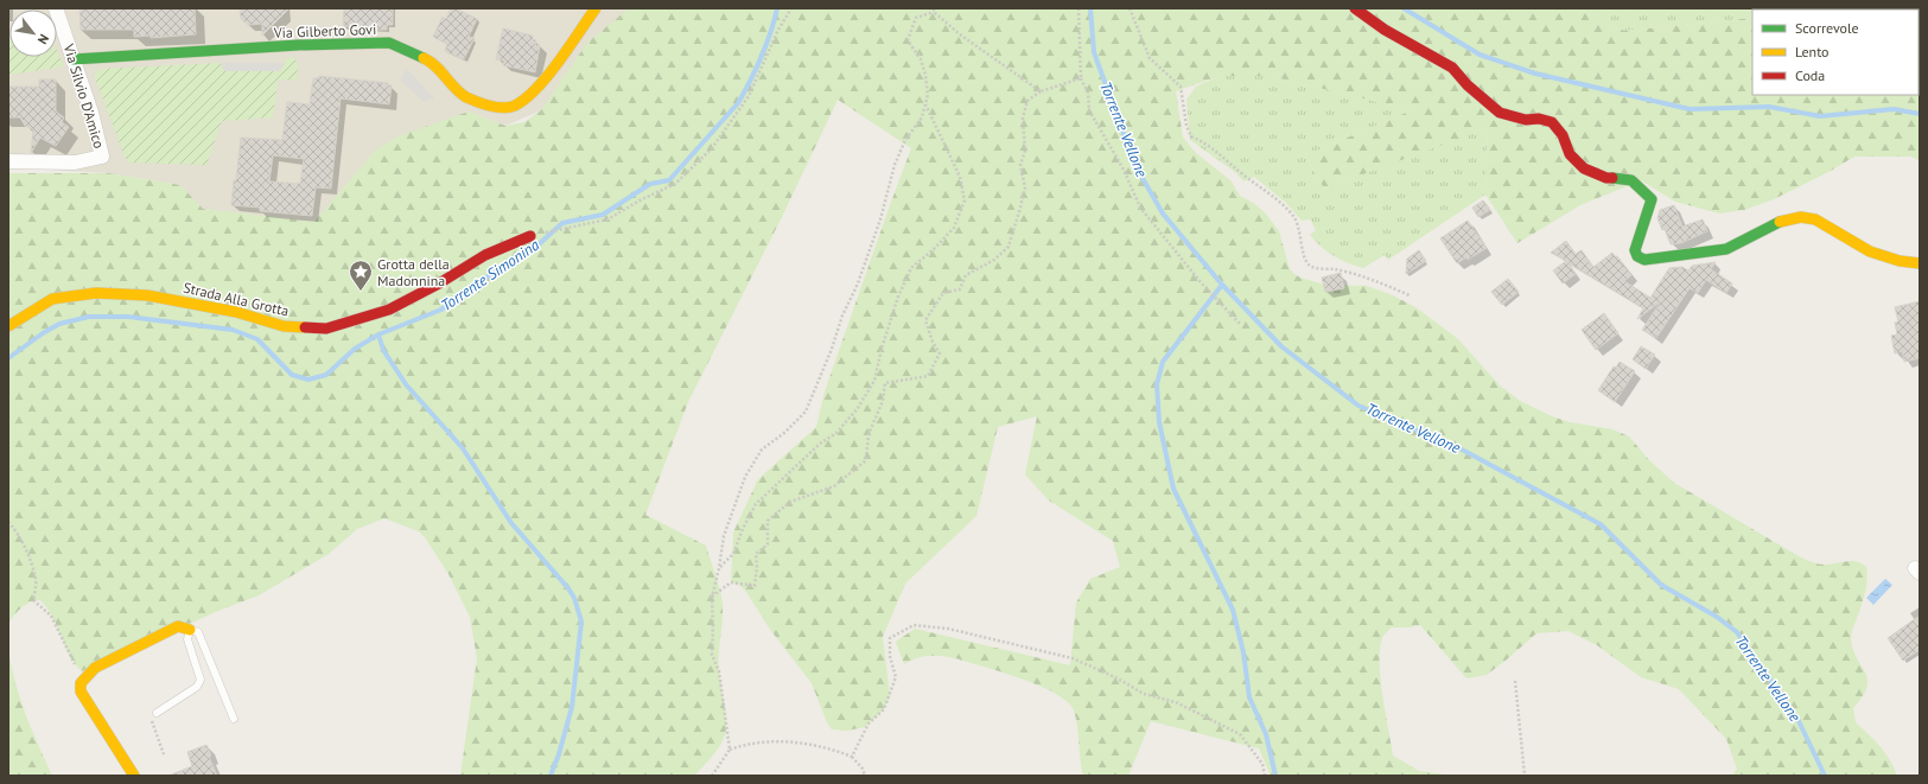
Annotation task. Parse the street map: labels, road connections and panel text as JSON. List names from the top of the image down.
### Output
{
  "streets": {
    "street": ["Via Gilberto Govi", "Via Silvio D'Amico", "Strada Alla Grotta"]
  },
  "crossings": [
    ["Via Gilberto Govi", "Via Silvio D'Amico"]
  ],
  "water": ["Torrente Vellone", "Torrente Simonina"],
  "places": {
    "place": ["Grotta della Madonnina"]
  },
  "legend": ["Scorrevole", "Lento", "Coda"],
  "north": "bottom right"
}
